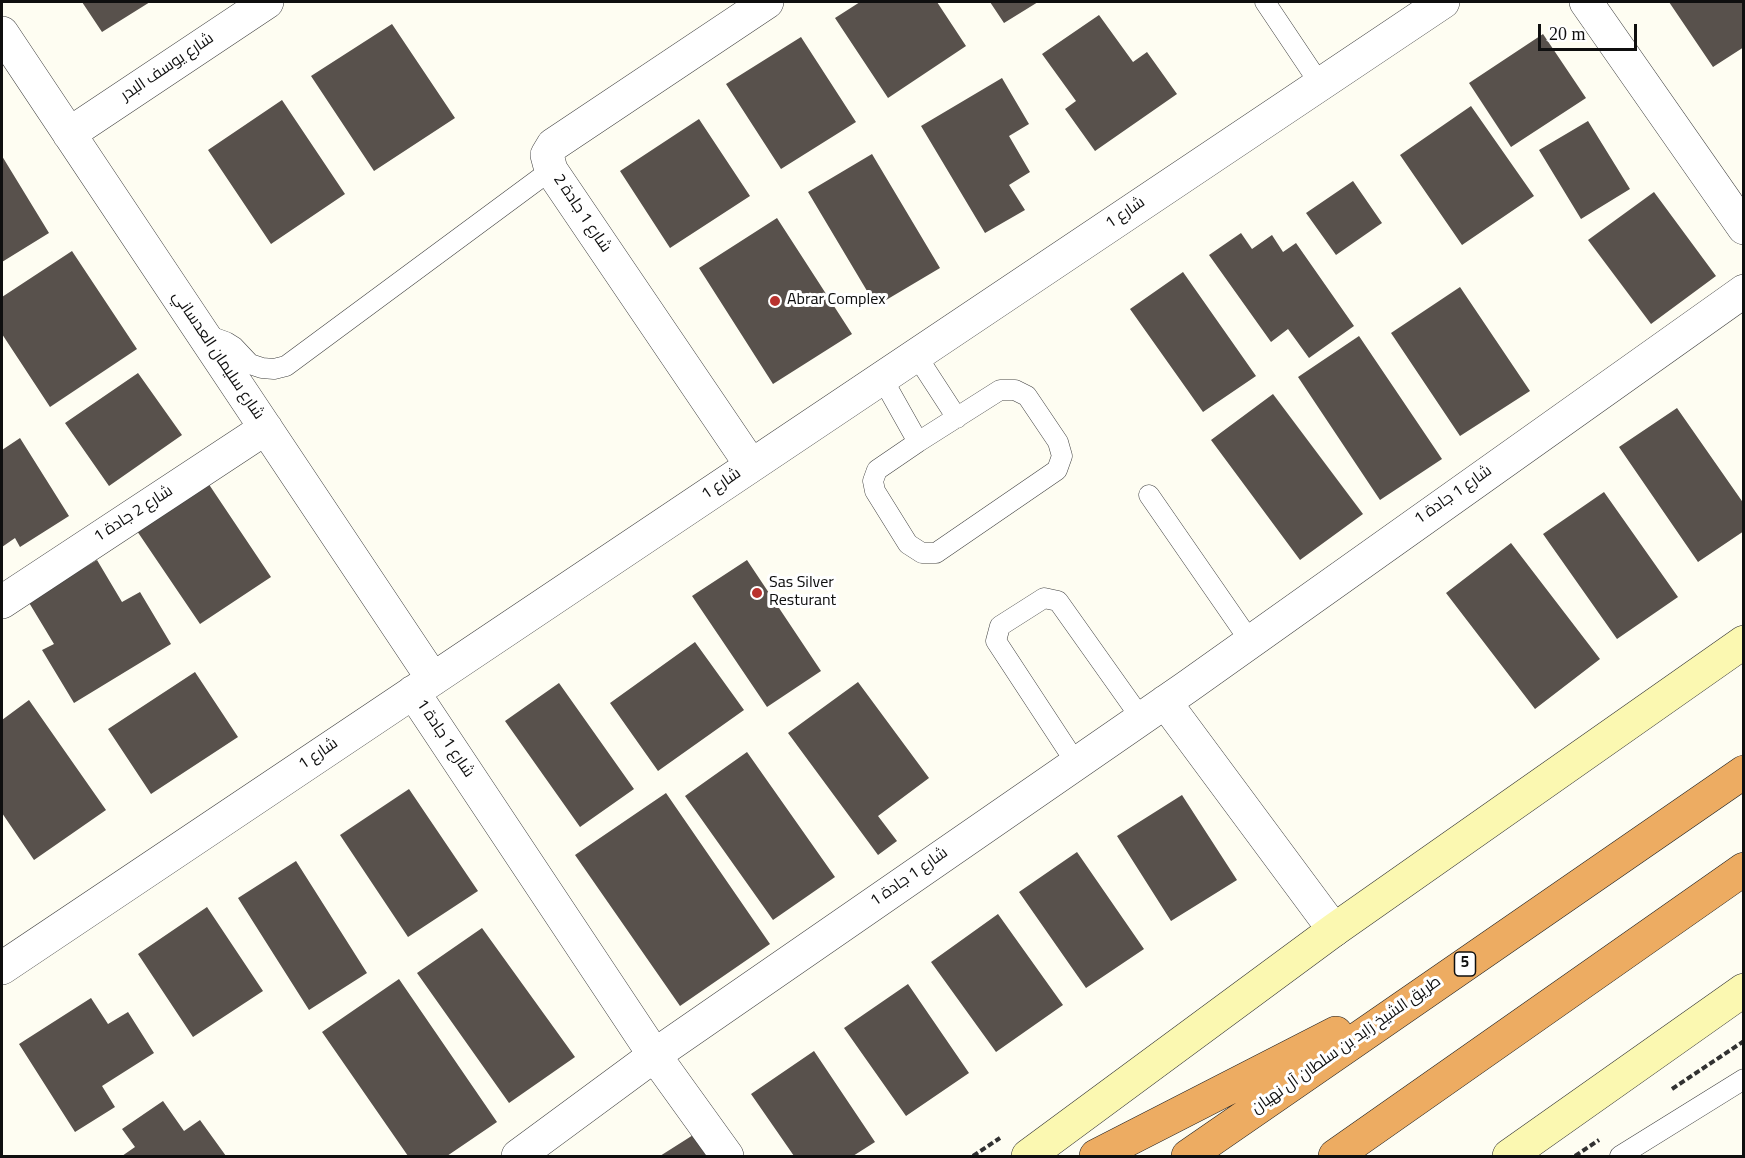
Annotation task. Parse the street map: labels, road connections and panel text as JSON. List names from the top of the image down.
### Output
{
  "streets": {
    "highway": ["5", "طريق الشيخ زايد بن سلطان آل نهيان"],
    "street": [
      "شارع يوسف البدر",
      "شارع 1 جادة 2",
      "شارع 1",
      "شارع سليمان العدساني",
      "شارع 1 جادة 1",
      "شارع 2 جادة 1"
    ]
  },
  "crossings": [
    ["شارع يوسف البدر", "شارع سليمان العدساني"],
    ["شارع 1 جادة 2", "شارع 1"],
    ["شارع 1", "شارع سليمان العدساني"],
    ["شارع 1", "شارع 1 جادة 1"],
    ["شارع سليمان العدساني", "شارع 1 جادة 1"],
    ["شارع سليمان العدساني", "شارع 2 جادة 1"]
  ],
  "places": ["Abrar Complex", "Sas Silver Resturant"],
  "scale_bar": "20 m"
}
